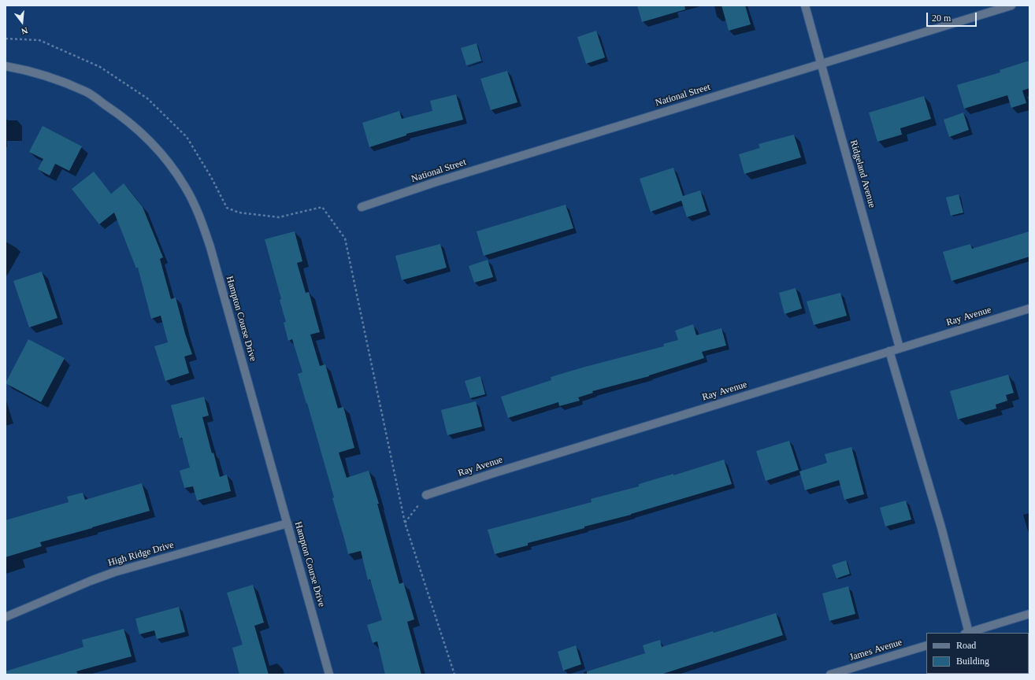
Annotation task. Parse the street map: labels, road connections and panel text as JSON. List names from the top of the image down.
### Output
{
  "streets": {
    "street": [
      "National Street",
      "Ridgeland Avenue",
      "Ray Avenue",
      "Hampton Course Drive",
      "High Ridge Drive",
      "James Avenue"
    ]
  },
  "crossings": [
    ["National Street", "Ridgeland Avenue"],
    ["Ridgeland Avenue", "Ray Avenue"],
    ["Hampton Course Drive", "High Ridge Drive"]
  ],
  "legend": ["Road", "Building"],
  "scale_bar": "20 m",
  "north": "bottom"
}
